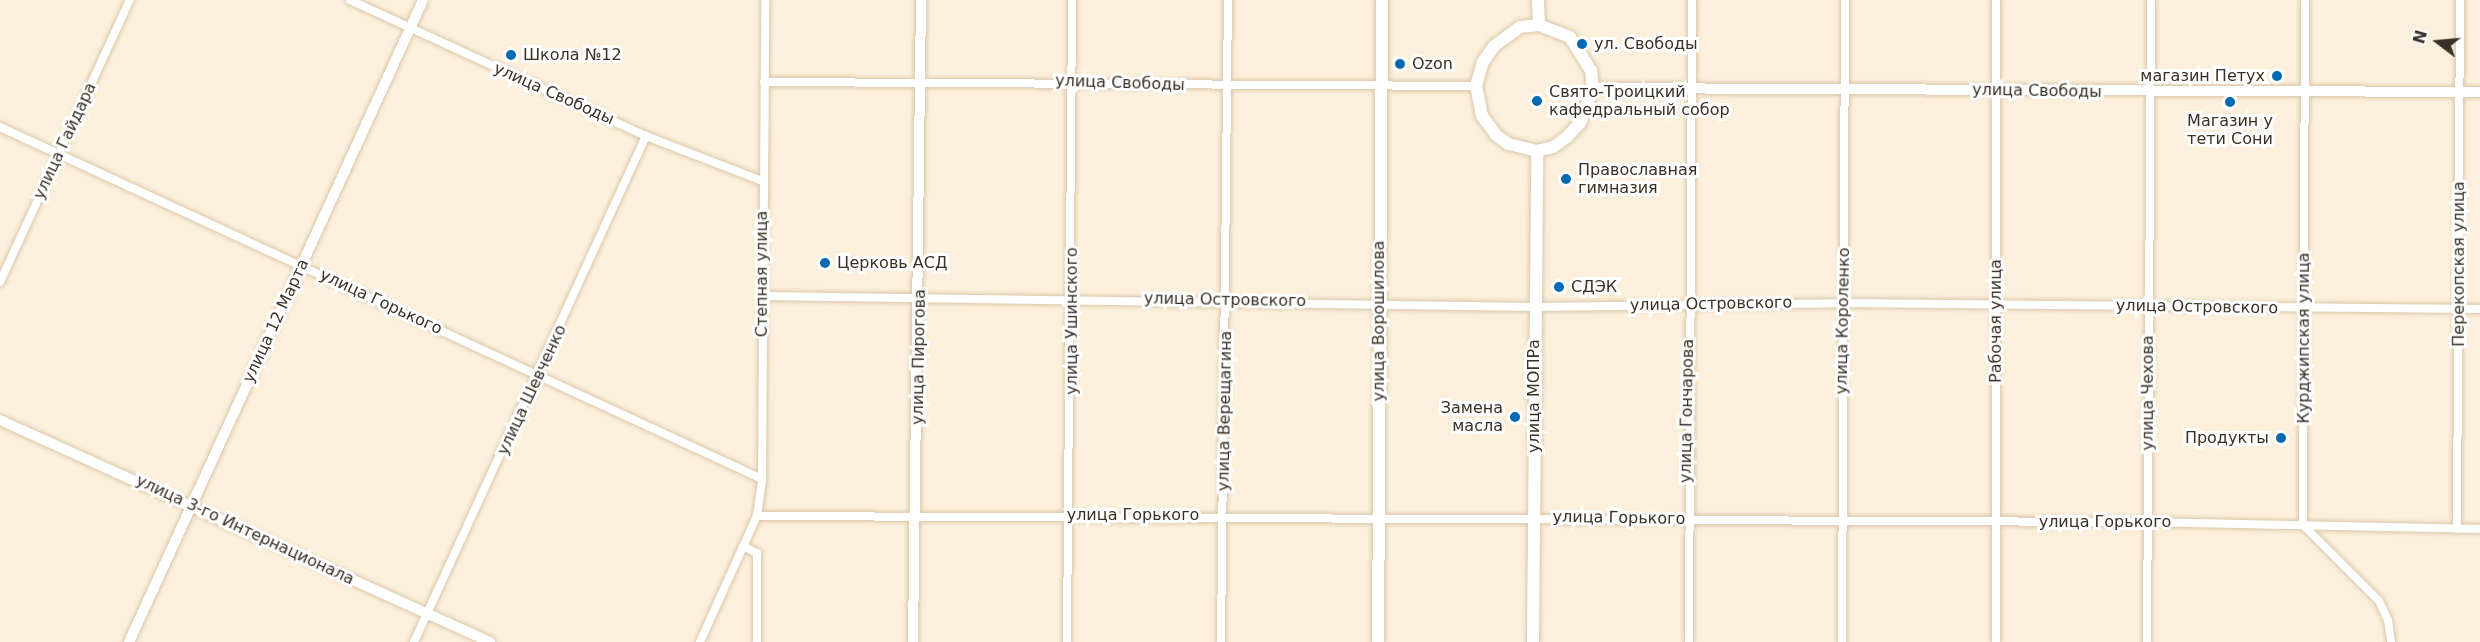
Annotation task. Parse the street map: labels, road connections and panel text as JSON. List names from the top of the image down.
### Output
{
  "streets": {
    "main road": ["улица Ворошилова", "улица МОПРа"],
    "street": [
      "улица Свободы",
      "улица Гайдара",
      "Перекопская улица",
      "Степная улица",
      "улица Островского",
      "улица Горького",
      "улица 12 Марта",
      "улица Ушинского",
      "улица Короленко",
      "Рабочая улица",
      "Курджипская улица",
      "улица Пирогова",
      "улица Шевченко",
      "улица Чехова",
      "улица Верещагина",
      "улица Гончарова",
      "улица 3-го Интернационала"
    ]
  },
  "crossings": [
    ["улица Свободы", "Перекопская улица"],
    ["улица Свободы", "Степная улица"],
    ["улица Свободы", "улица 12 Марта"],
    ["улица Свободы", "улица Ушинского"],
    ["улица Свободы", "улица Ворошилова"],
    ["улица Свободы", "улица Короленко"],
    ["улица Свободы", "Рабочая улица"],
    ["улица Свободы", "Курджипская улица"],
    ["улица Свободы", "улица Пирогова"],
    ["улица Свободы", "улица Шевченко"],
    ["улица Свободы", "улица Чехова"],
    ["улица Свободы", "улица МОПРа"],
    ["улица Свободы", "улица Верещагина"],
    ["улица Свободы", "улица Гончарова"],
    ["улица Гайдара", "улица Горького"],
    ["Перекопская улица", "улица Островского"],
    ["Перекопская улица", "улица Горького"],
    ["Степная улица", "улица Островского"],
    ["Степная улица", "улица Горького"],
    ["улица Островского", "улица Ушинского"],
    ["улица Островского", "улица Ворошилова"],
    ["улица Островского", "улица Короленко"],
    ["улица Островского", "Рабочая улица"],
    ["улица Островского", "Курджипская улица"],
    ["улица Островского", "улица Пирогова"],
    ["улица Островского", "улица Чехова"],
    ["улица Островского", "улица МОПРа"],
    ["улица Островского", "улица Верещагина"],
    ["улица Островского", "улица Гончарова"],
    ["улица Горького", "улица 12 Марта"],
    ["улица Горького", "улица Ушинского"],
    ["улица Горького", "улица Ворошилова"],
    ["улица Горького", "улица Короленко"],
    ["улица Горького", "Рабочая улица"],
    ["улица Горького", "Курджипская улица"],
    ["улица Горького", "улица Пирогова"],
    ["улица Горького", "улица Шевченко"],
    ["улица Горького", "улица Чехова"],
    ["улица Горького", "улица МОПРа"],
    ["улица Горького", "улица Верещагина"],
    ["улица Горького", "улица Гончарова"],
    ["улица 12 Марта", "улица 3-го Интернационала"],
    ["улица Шевченко", "улица 3-го Интернационала"]
  ],
  "places": [
    "ул. Свободы",
    "Школа №12",
    "Ozon",
    "магазин Петух",
    "Свято-Троицкий кафедральный собор",
    "Магазин у тети Сони",
    "Православная гимназия",
    "Церковь АСД",
    "СДЭК",
    "Замена масла",
    "Продукты"
  ],
  "north": "left"
}
